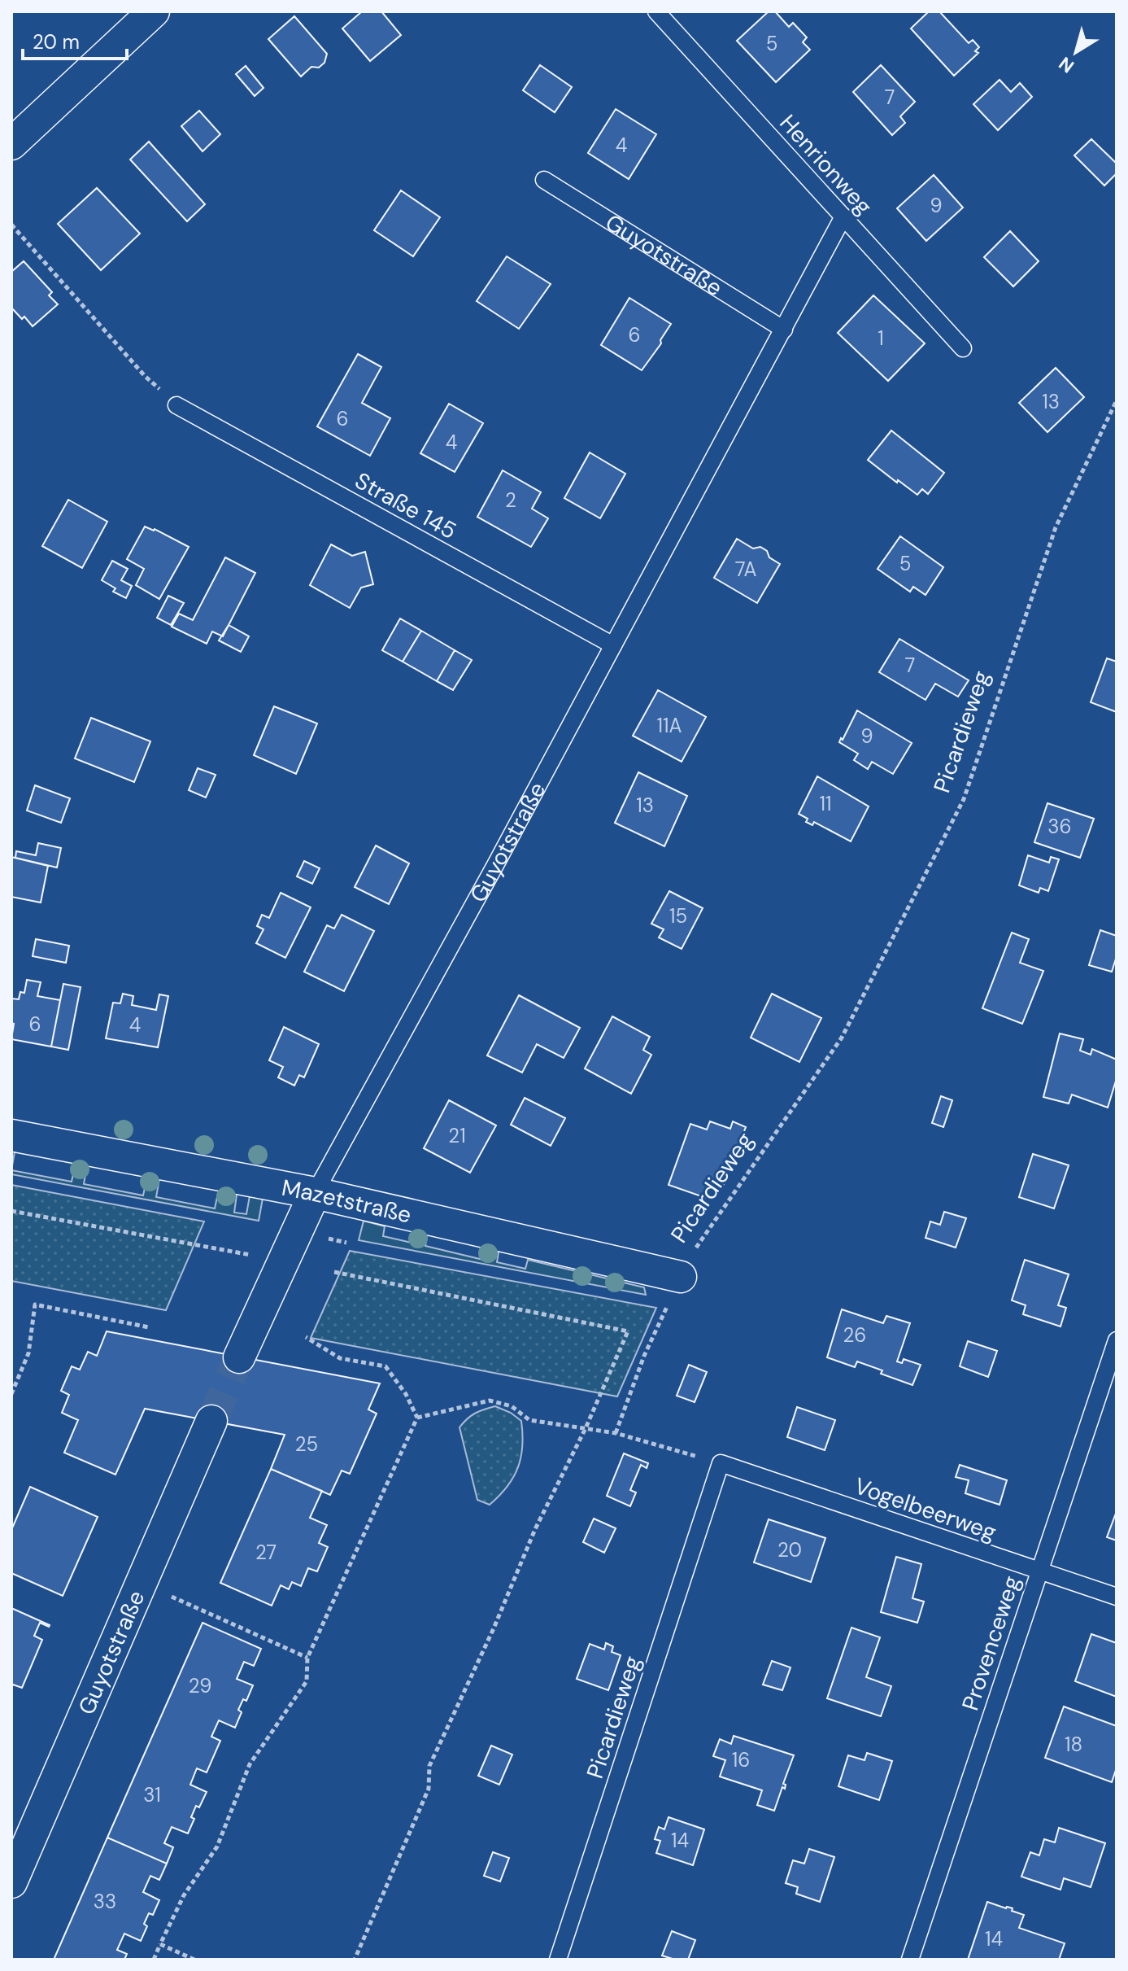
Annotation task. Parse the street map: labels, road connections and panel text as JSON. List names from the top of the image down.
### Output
{
  "streets": {
    "street": ["Guyotstraße", "Mazetstraße"],
    "lane": [
      "Henrionweg",
      "Straße 145",
      "Picardieweg",
      "Vogelbeerweg",
      "Provenceweg"
    ]
  },
  "crossings": [
    ["Henrionweg", "Guyotstraße"],
    ["Guyotstraße", "Straße 145"],
    ["Guyotstraße", "Mazetstraße"],
    ["Picardieweg", "Mazetstraße"],
    ["Picardieweg", "Vogelbeerweg"],
    ["Vogelbeerweg", "Provenceweg"]
  ],
  "house_numbers": [
    "5",
    "7",
    "4",
    "9",
    "6",
    "1",
    "13",
    "6",
    "4",
    "2",
    "5",
    "7A",
    "7",
    "11A",
    "9",
    "11",
    "13",
    "36",
    "15",
    "6",
    "4",
    "21",
    "26",
    "25",
    "20",
    "27",
    "29",
    "18",
    "16",
    "31",
    "14",
    "33",
    "14"
  ],
  "scale_bar": "20 m",
  "north": "bottom left"
}
